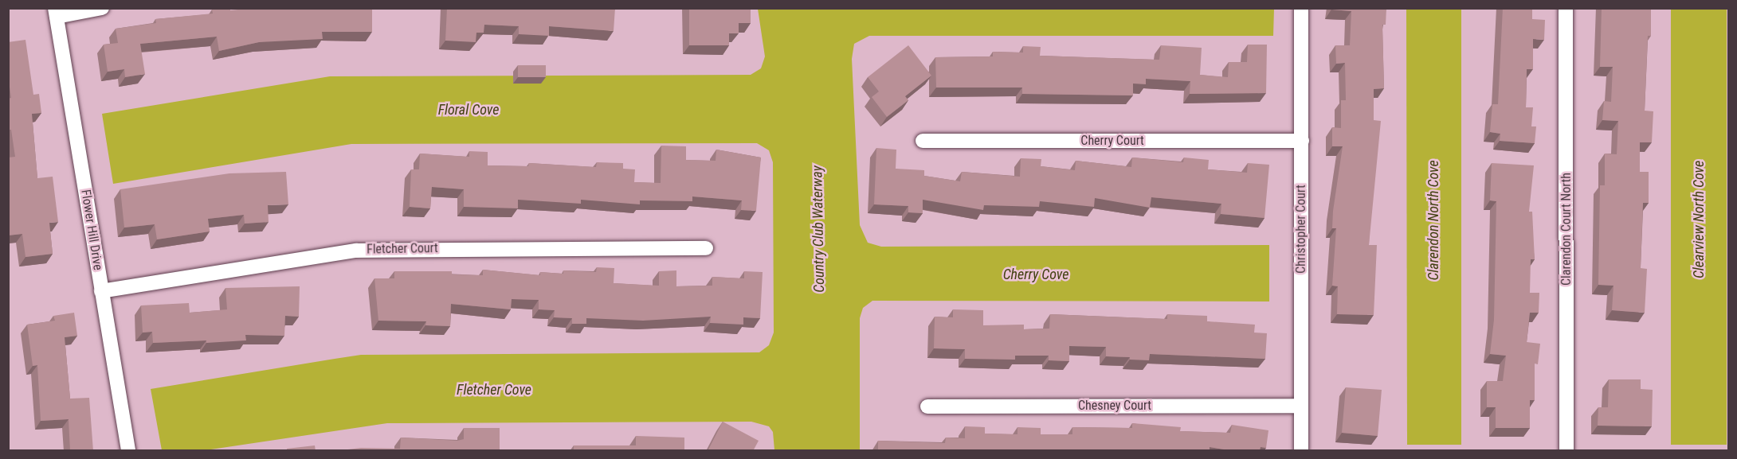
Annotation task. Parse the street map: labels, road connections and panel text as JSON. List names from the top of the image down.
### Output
{
  "streets": {
    "street": [
      "Cherry Court",
      "Christopher Court",
      "Clarendon Court North",
      "Flower Hill Drive",
      "Fletcher Court",
      "Chesney Court"
    ]
  },
  "crossings": [
    ["Cherry Court", "Christopher Court"],
    ["Christopher Court", "Chesney Court"],
    ["Flower Hill Drive", "Fletcher Court"]
  ],
  "water": [
    "Floral Cove",
    "Clearview North Cove",
    "Clarendon North Cove",
    "Country Club Waterway",
    "Cherry Cove",
    "Fletcher Cove"
  ]
}
